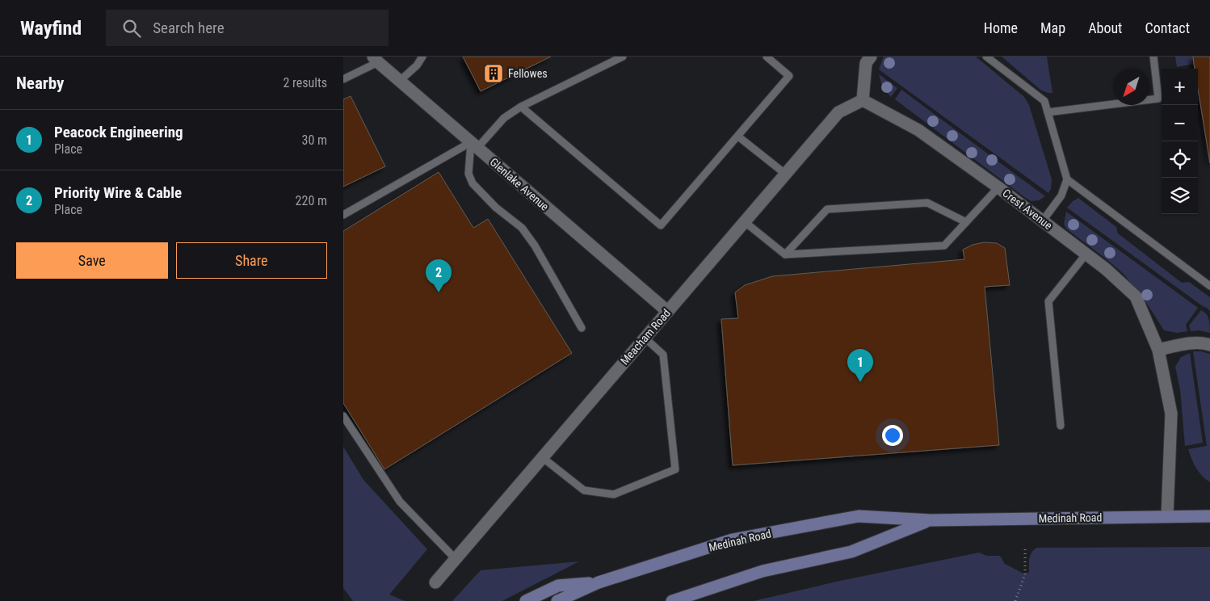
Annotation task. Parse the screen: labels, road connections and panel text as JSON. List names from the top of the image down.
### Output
{
  "streets": {
    "main road": ["Medinah Road"],
    "street": ["Glenlake Avenue", "Crest Avenue", "Meacham Road"]
  },
  "crossings": [
    ["Glenlake Avenue", "Meacham Road"],
    ["Crest Avenue", "Meacham Road"],
    ["Crest Avenue", "Medinah Road"]
  ],
  "places": {
    "building": ["Fellowes"]
  },
  "north": "bottom left",
  "page": {
    "header": "Wayfind",
    "search": "Search here",
    "nav": [
      "Home",
      "Map",
      "About",
      "Contact"
    ],
    "heading": ["Nearby", "2 results"],
    "map_buttons": ["+", "−"],
    "list": [
      {
        "mark": "1",
        "name": "Peacock Engineering",
        "note": "Place",
        "value": "30 m"
      },
      {
        "mark": "2",
        "name": "Priority Wire & Cable",
        "note": "Place",
        "value": "220 m"
      }
    ],
    "buttons": ["Save", "Share"],
    "pins": ["2", "1"]
  }
}
